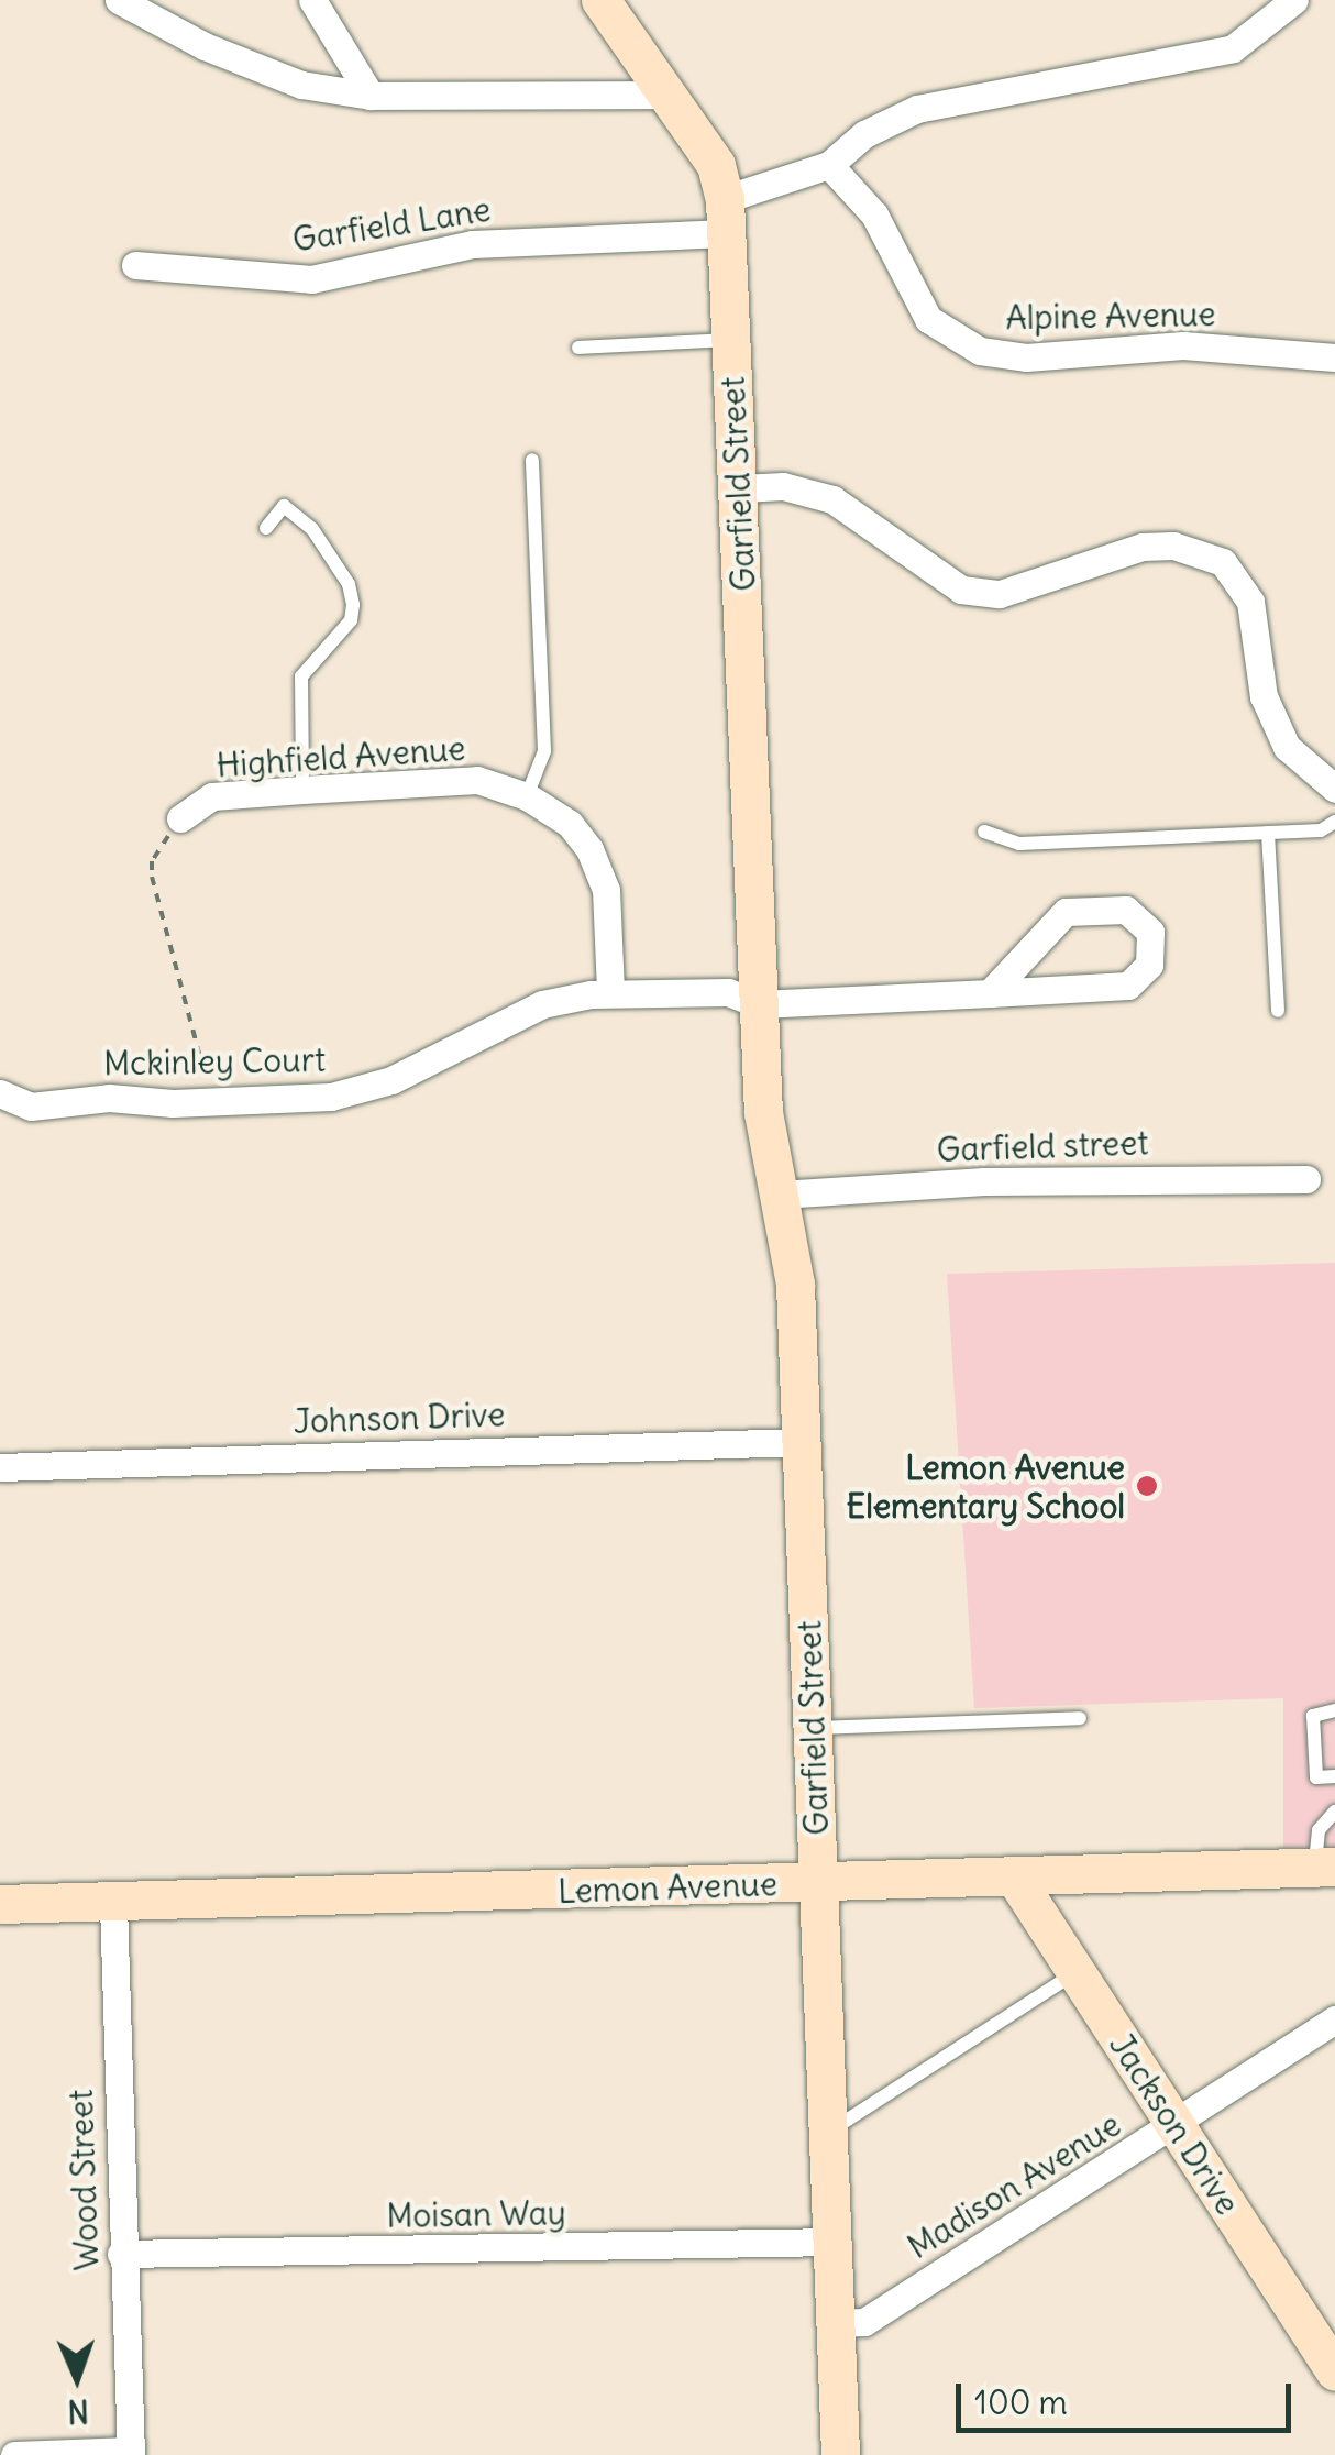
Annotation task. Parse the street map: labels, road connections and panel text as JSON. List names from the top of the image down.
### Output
{
  "streets": {
    "street": [
      "Garfield Lane",
      "Alpine Avenue",
      "Garfield Street",
      "Highfield Avenue",
      "Mckinley Court",
      "Garfield street",
      "Johnson Drive",
      "Lemon Avenue",
      "Jackson Drive",
      "Wood Street",
      "Madison Avenue",
      "Moisan Way"
    ]
  },
  "crossings": [
    ["Garfield Lane", "Garfield Street"],
    ["Garfield Street", "Garfield street"],
    ["Garfield Street", "Johnson Drive"],
    ["Garfield Street", "Lemon Avenue"],
    ["Garfield Street", "Madison Avenue"],
    ["Garfield Street", "Moisan Way"],
    ["Highfield Avenue", "Mckinley Court"],
    ["Lemon Avenue", "Jackson Drive"],
    ["Lemon Avenue", "Wood Street"],
    ["Jackson Drive", "Madison Avenue"],
    ["Wood Street", "Moisan Way"]
  ],
  "places": ["Lemon Avenue Elementary School"],
  "scale_bar": "100 m",
  "north": "bottom"
}
